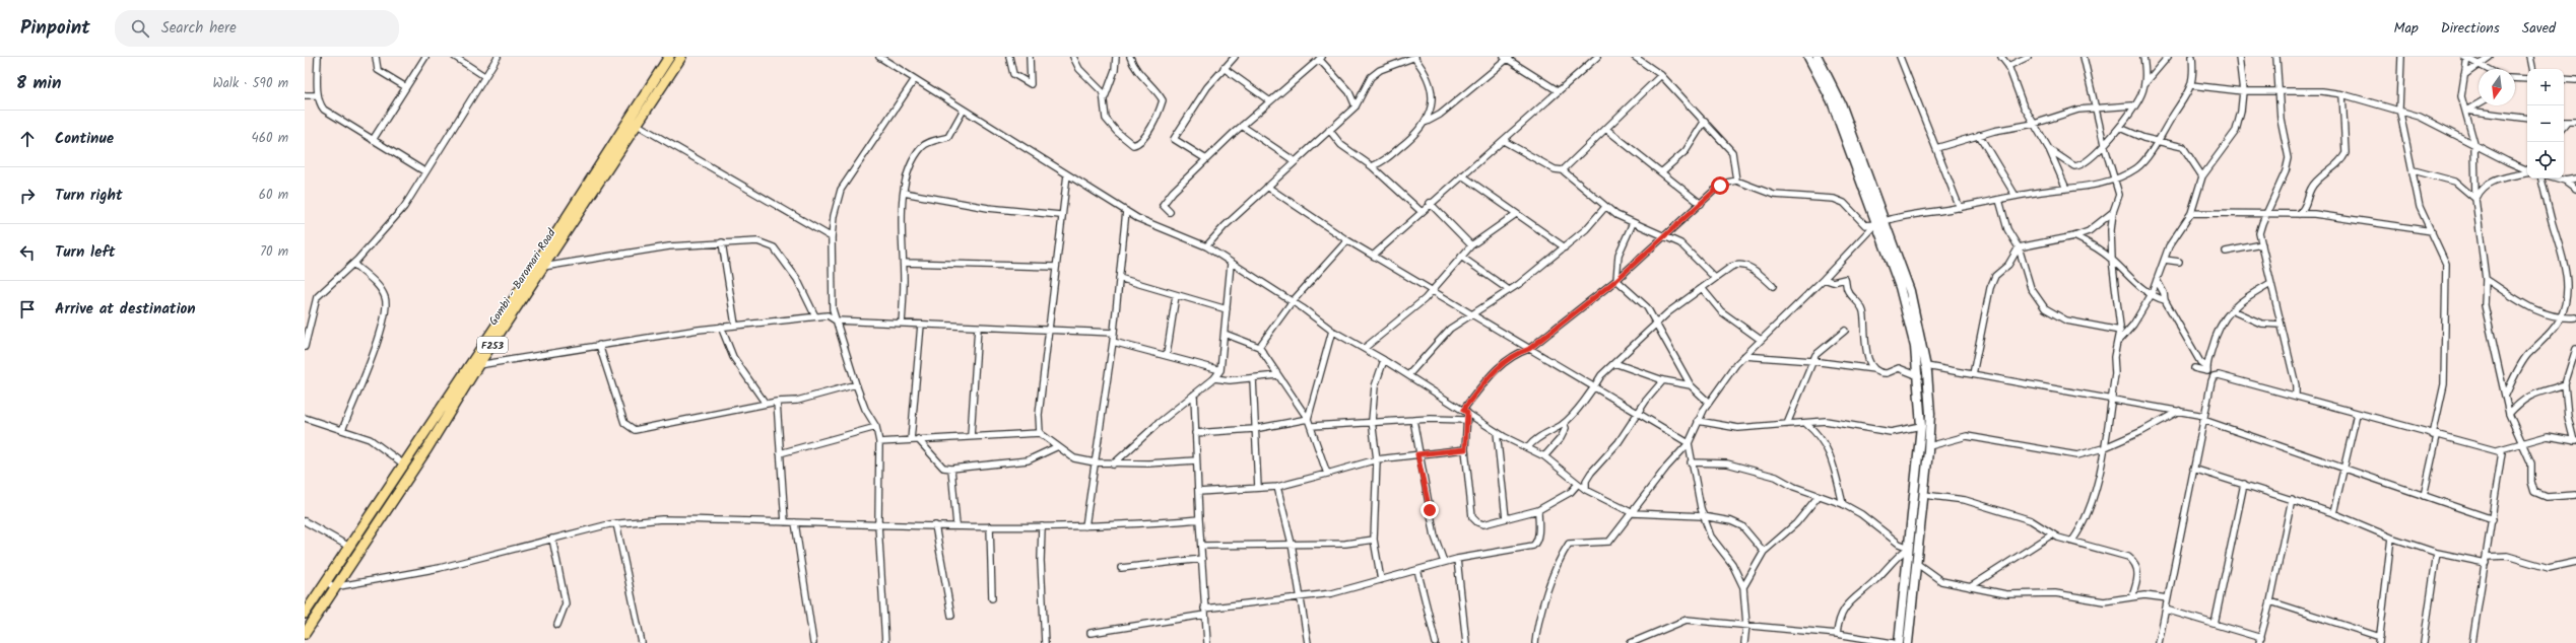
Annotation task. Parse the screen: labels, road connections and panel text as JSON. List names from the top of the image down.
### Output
{
  "streets": {
    "main road": ["Gombi - Baromari Road", "F253"]
  },
  "north": "bottom",
  "page": {
    "header": "Pinpoint",
    "search": "Search here",
    "nav": ["Map", "Directions", "Saved"],
    "heading": ["8 min", "Walk · 590 m"],
    "map_buttons": ["+", "−"],
    "list": [
      ["Continue", "460 m"],
      ["Turn right", "60 m"],
      ["Turn left", "70 m"],
      "Arrive at destination"
    ]
  }
}
